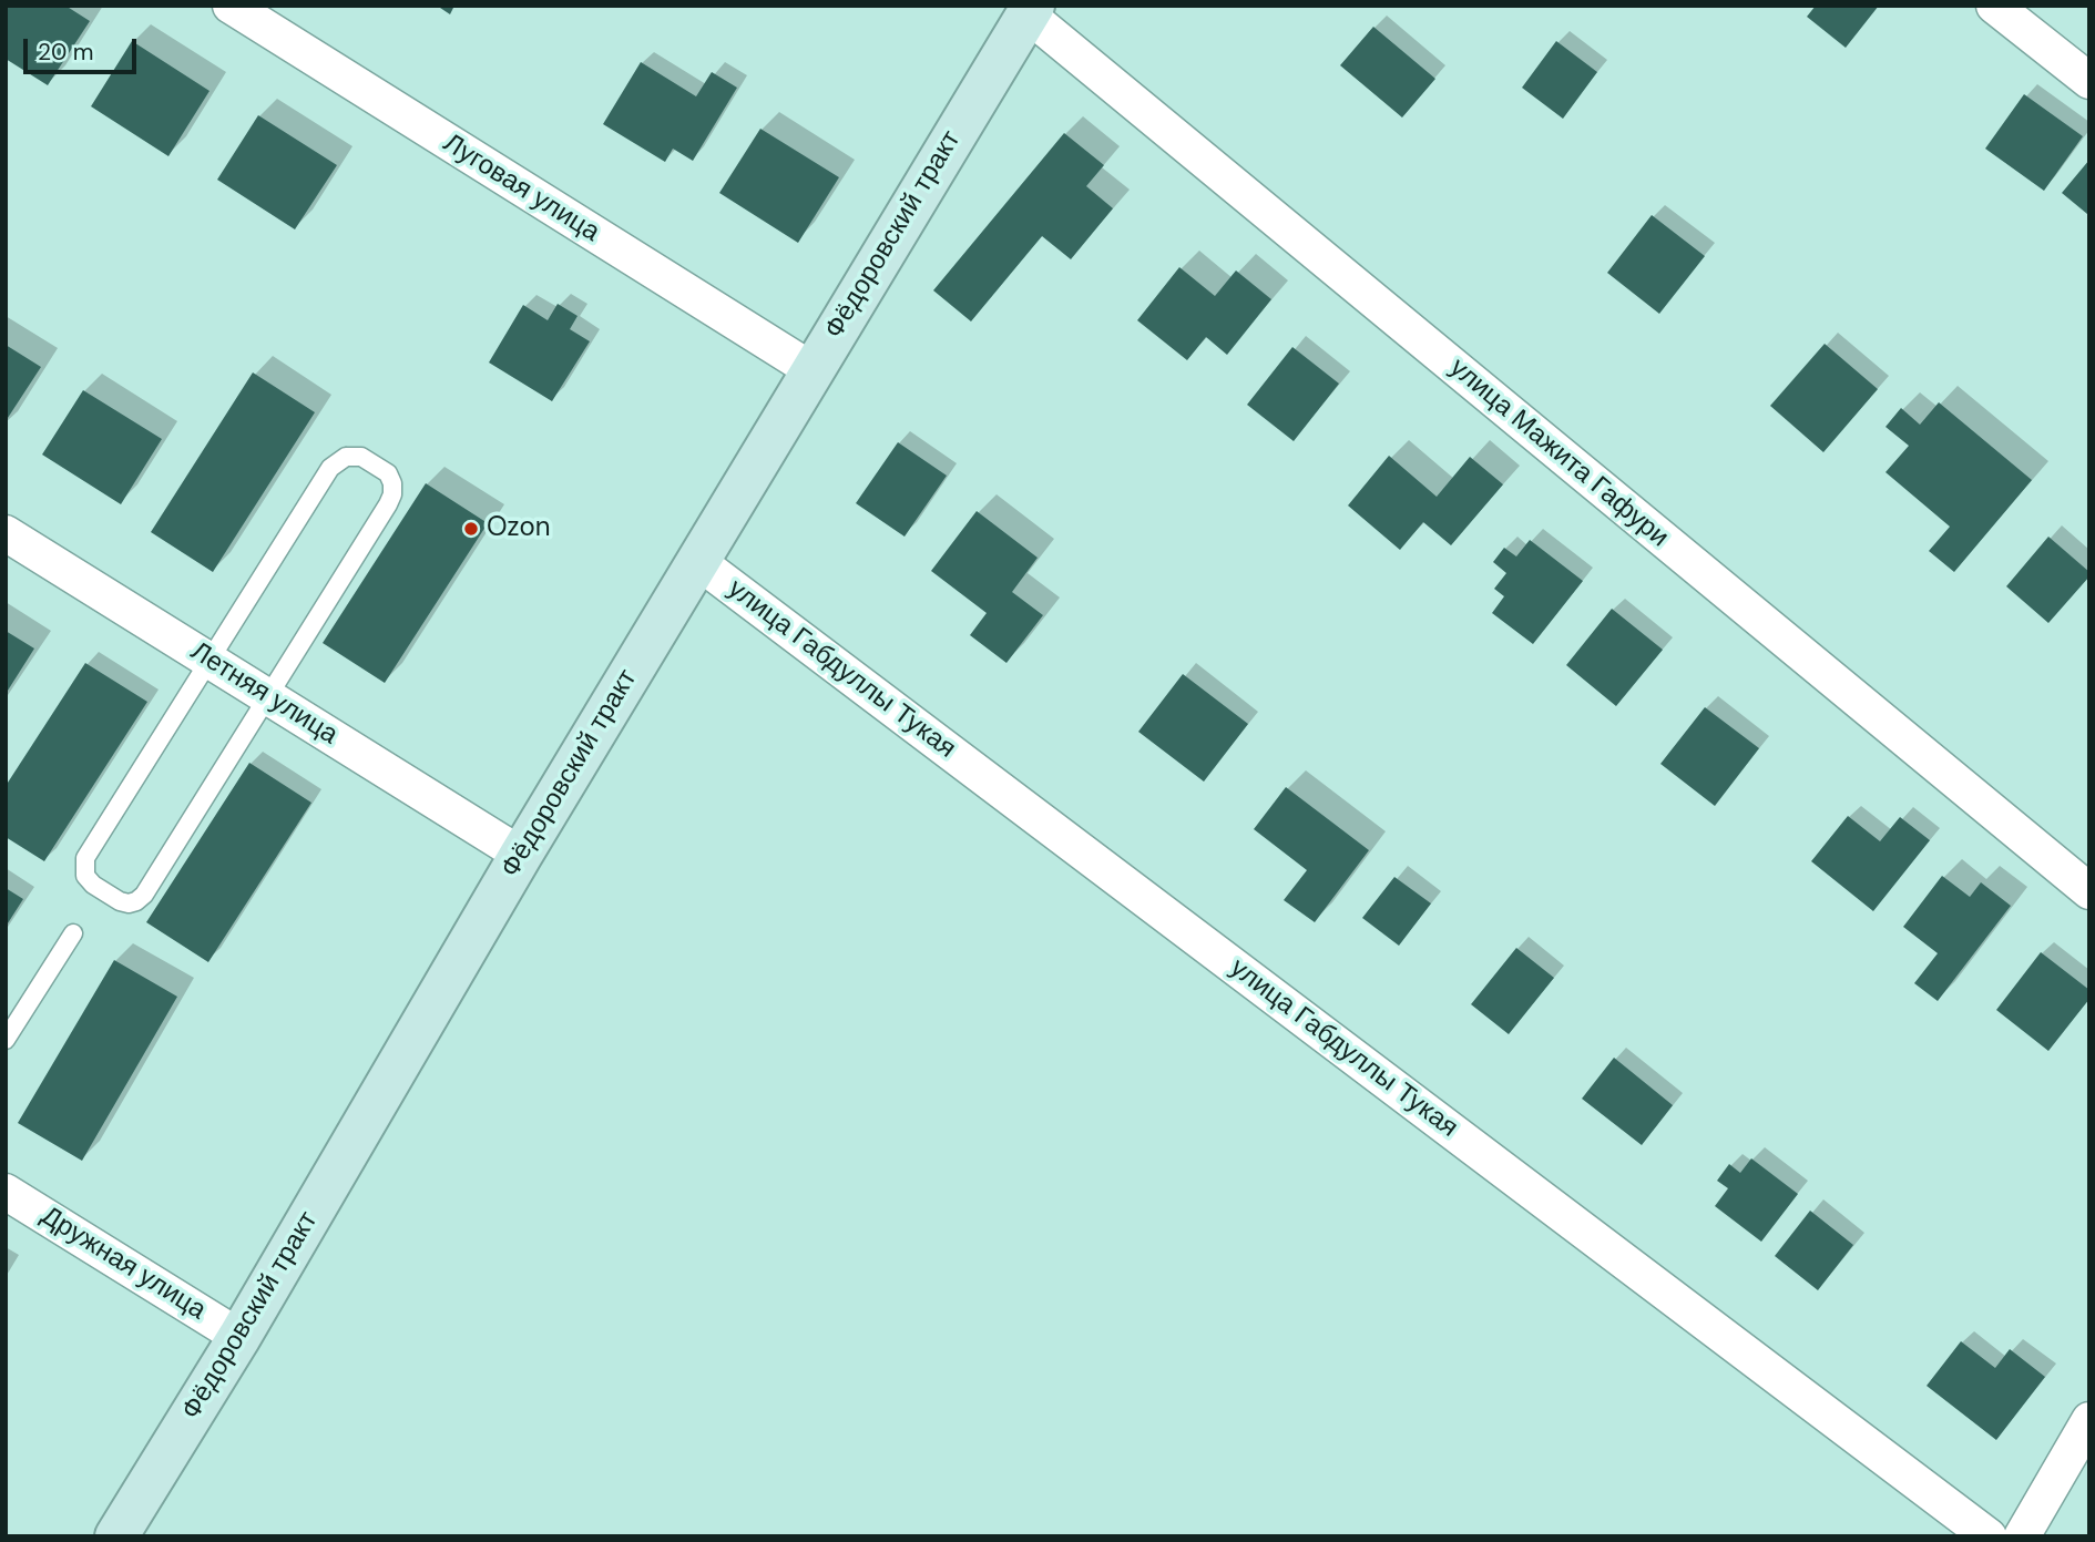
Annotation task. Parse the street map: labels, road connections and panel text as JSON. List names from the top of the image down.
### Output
{
  "streets": {
    "street": [
      "Луговая улица",
      "Фёдоровский тракт",
      "улица Мажита Гафури",
      "улица Габдуллы Тукая",
      "Летняя улица",
      "Дружная улица"
    ]
  },
  "crossings": [
    ["Луговая улица", "Фёдоровский тракт"],
    ["Фёдоровский тракт", "улица Мажита Гафури"],
    ["Фёдоровский тракт", "улица Габдуллы Тукая"],
    ["Фёдоровский тракт", "Летняя улица"],
    ["Фёдоровский тракт", "Дружная улица"]
  ],
  "places": ["Ozon"],
  "scale_bar": "20 m"
}
